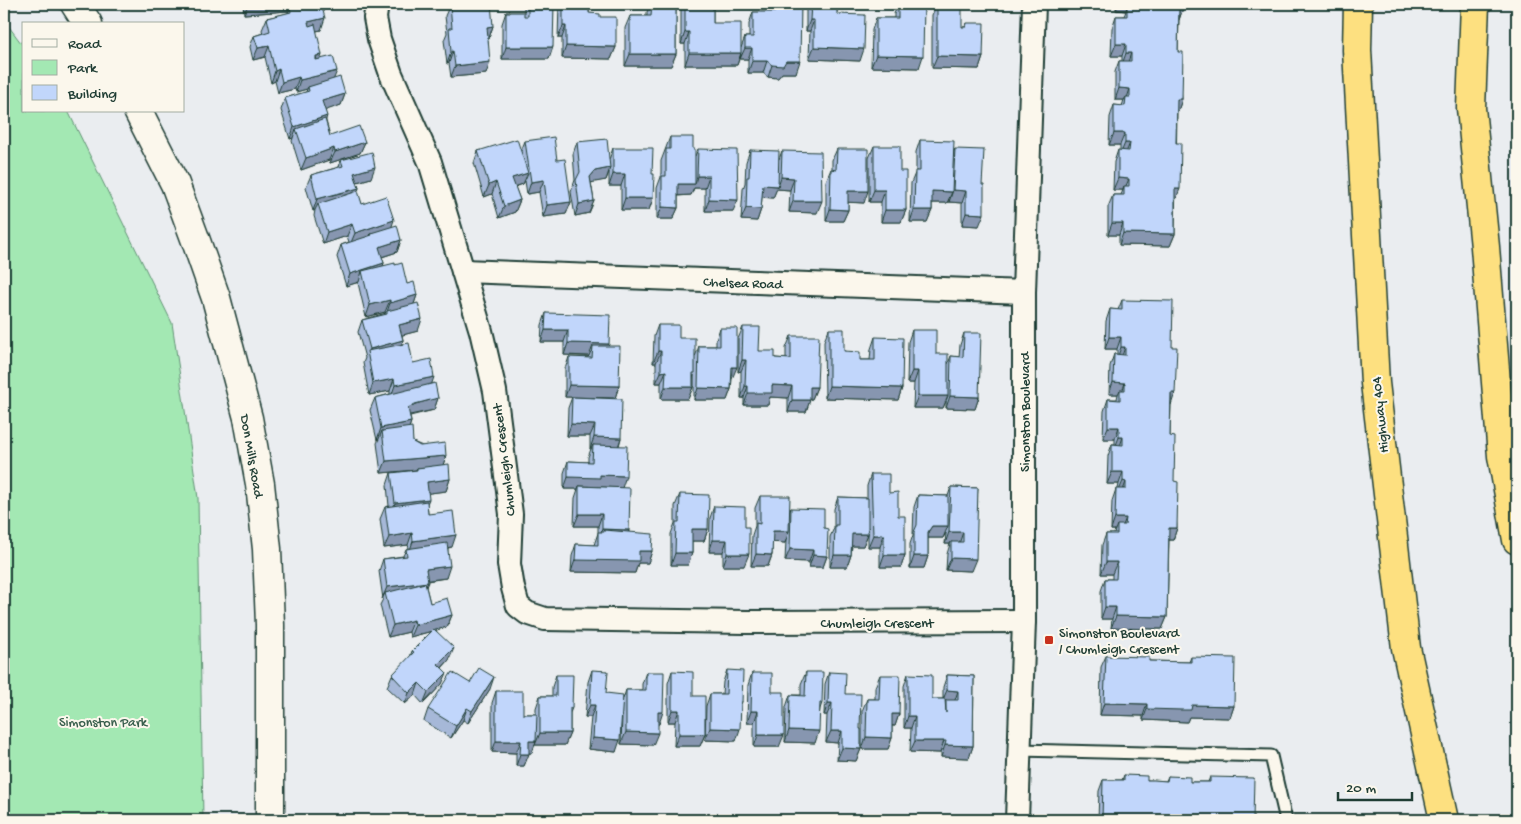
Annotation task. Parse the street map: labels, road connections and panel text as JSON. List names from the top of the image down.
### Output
{
  "streets": {
    "highway": ["Highway 404"],
    "main road": ["Don Mills Road"],
    "street": ["Chelsea Road", "Simonston Boulevard", "Chumleigh Crescent"]
  },
  "crossings": [
    ["Chelsea Road", "Simonston Boulevard"],
    ["Chelsea Road", "Chumleigh Crescent"],
    ["Simonston Boulevard", "Chumleigh Crescent"]
  ],
  "parks": ["Simonston Park"],
  "places": {
    "transit": ["Simonston Boulevard / Chumleigh Crescent"]
  },
  "legend": ["Road", "Park", "Building"],
  "scale_bar": "20 m"
}
